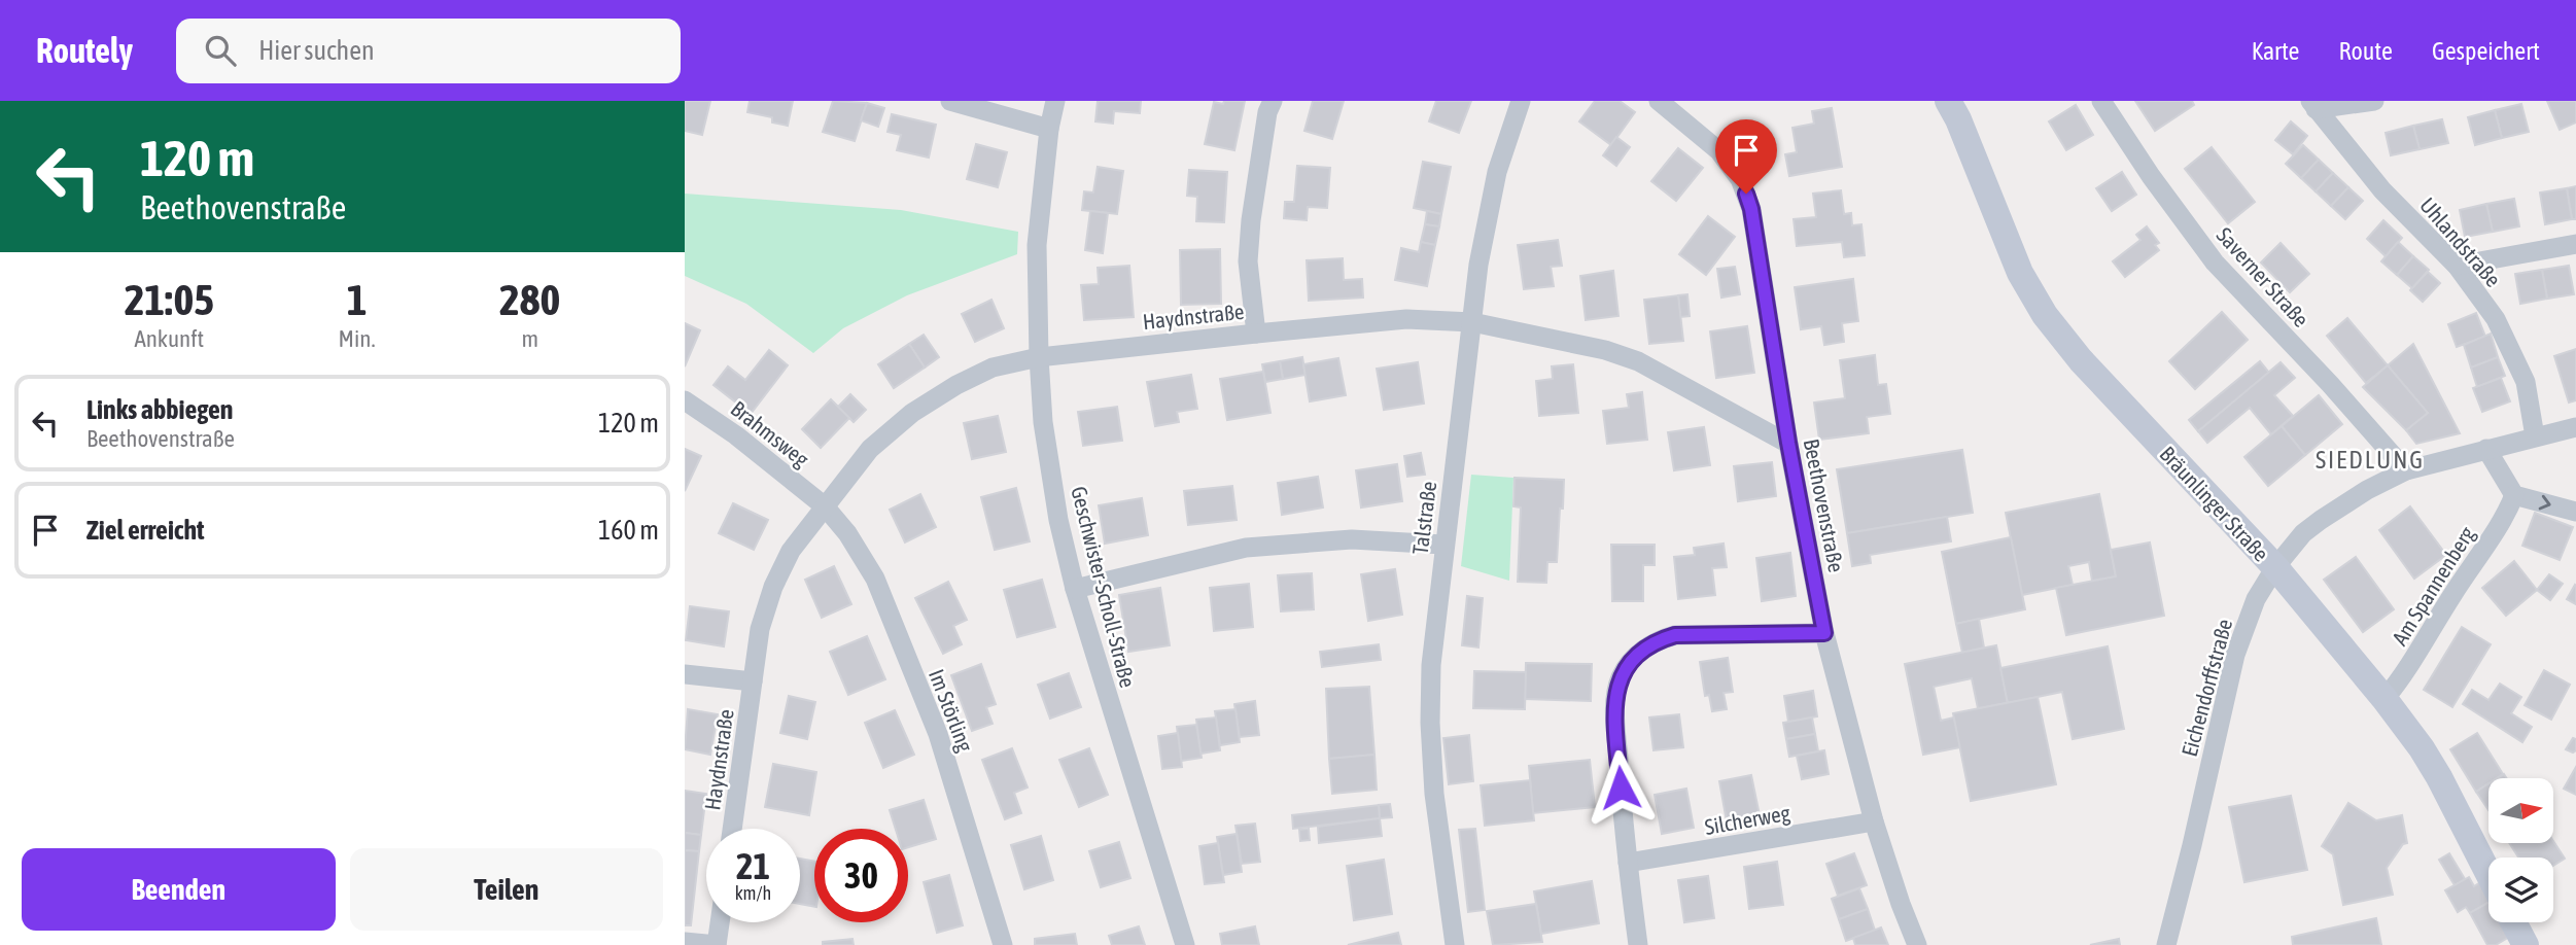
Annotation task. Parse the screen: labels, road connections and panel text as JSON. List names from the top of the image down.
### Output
{
  "streets": {
    "main road": ["Bräunlinger Straße"],
    "street": [
      "Uhlandstraße",
      "Saverner Straße",
      "Haydnstraße",
      "Brahmsweg",
      "Beethovenstraße",
      "Talstraße",
      "Am Spannenberg",
      "Geschwister-Scholl-Straße",
      "Eichendorffstraße",
      "Im Störling",
      "Silcherweg"
    ]
  },
  "crossings": [
    ["Uhlandstraße", "Eichendorffstraße"],
    ["Saverner Straße", "Eichendorffstraße"],
    ["Haydnstraße", "Brahmsweg"],
    ["Haydnstraße", "Beethovenstraße"],
    ["Haydnstraße", "Talstraße"],
    ["Haydnstraße", "Geschwister-Scholl-Straße"],
    ["Haydnstraße", "Im Störling"],
    ["Brahmsweg", "Im Störling"],
    ["Bräunlinger Straße", "Am Spannenberg"],
    ["Bräunlinger Straße", "Eichendorffstraße"],
    ["Beethovenstraße", "Silcherweg"]
  ],
  "districts": ["SIEDLUNG"],
  "north": "right",
  "page": {
    "header": "Routely",
    "search": "Hier suchen",
    "nav": ["Karte", "Route", "Gespeichert"],
    "turn": ["120 m", "Beethovenstraße"],
    "eta": [
      "21:05",
      "Ankunft",
      "1",
      "Min.",
      "280",
      "m"
    ],
    "list": [
      {
        "name": "Links abbiegen",
        "note": "Beethovenstraße",
        "value": "120 m"
      },
      {
        "name": "Ziel erreicht",
        "value": "160 m"
      }
    ],
    "speed": "21 km/h",
    "limit": "30",
    "buttons": ["Beenden", "Teilen"]
  }
}
